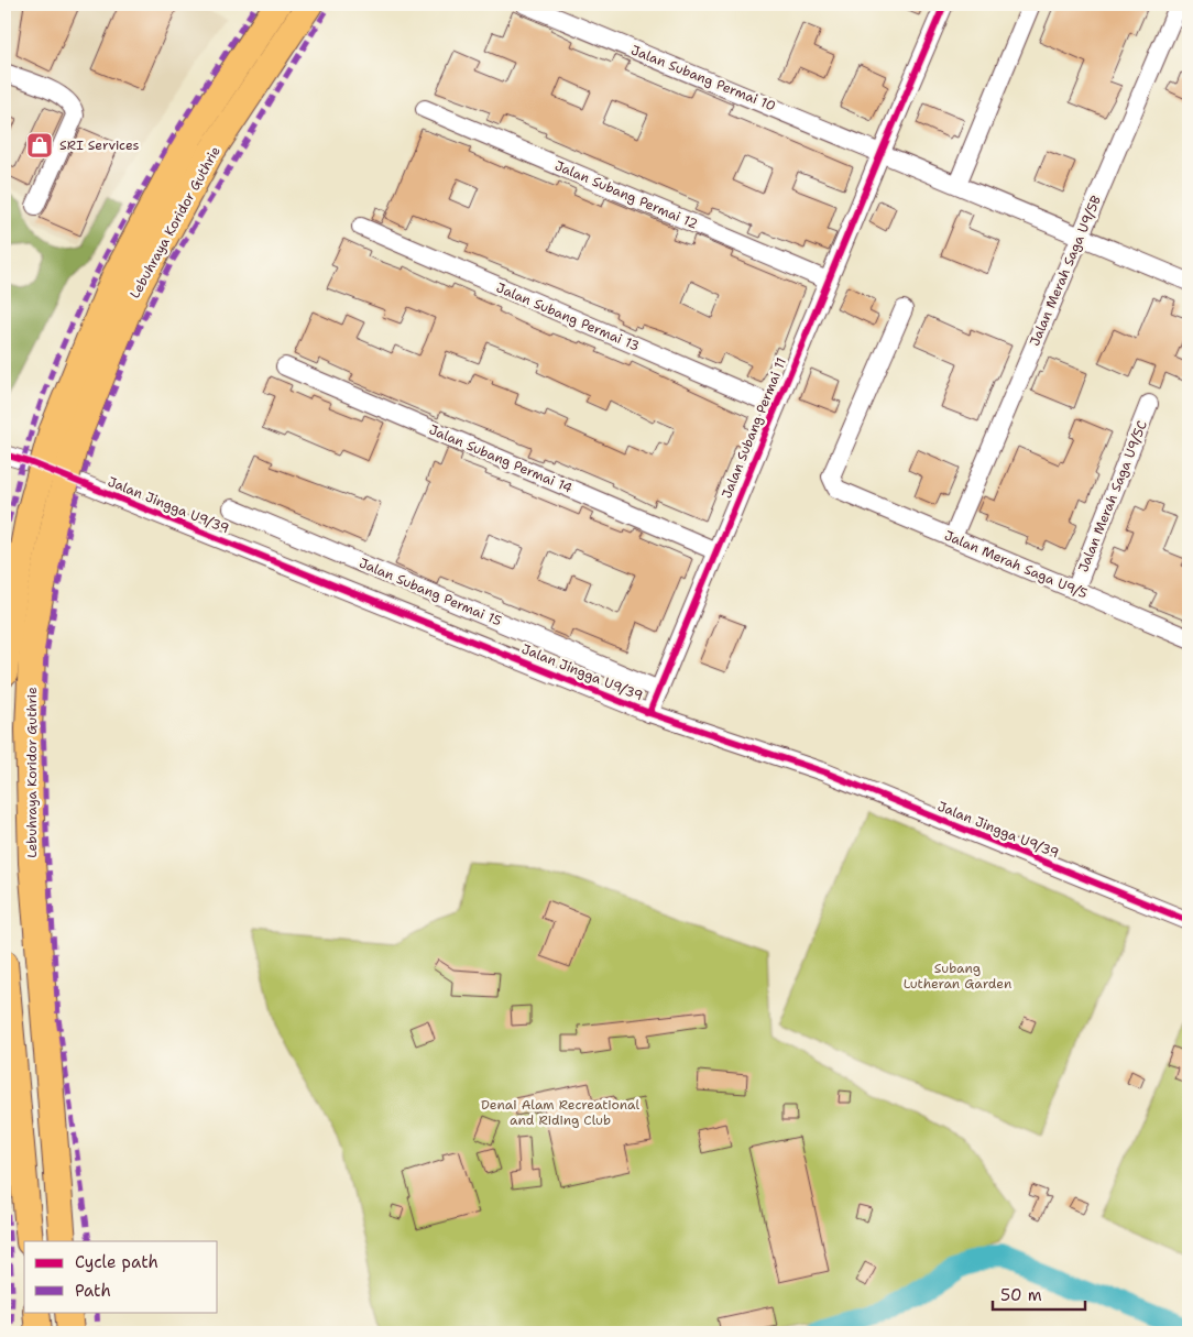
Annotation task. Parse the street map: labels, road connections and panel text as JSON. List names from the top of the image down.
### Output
{
  "streets": {
    "highway": ["Lebuhraya Koridor Guthrie"],
    "street": [
      "Jalan Subang Permai 10",
      "Jalan Subang Permai 12",
      "Jalan Merah Saga U9/5B",
      "Jalan Subang Permai 13",
      "Jalan Subang Permai 11",
      "Jalan Subang Permai 14",
      "Jalan Merah Saga U9/5C",
      "Jalan Jingga U9/39",
      "Jalan Merah Saga U9/5",
      "Jalan Subang Permai 15"
    ]
  },
  "crossings": [
    ["Jalan Subang Permai 10", "Jalan Merah Saga U9/5B"],
    ["Jalan Subang Permai 10", "Jalan Subang Permai 11"],
    ["Jalan Subang Permai 12", "Jalan Subang Permai 11"],
    ["Jalan Merah Saga U9/5B", "Jalan Merah Saga U9/5"],
    ["Jalan Subang Permai 13", "Jalan Subang Permai 11"],
    ["Jalan Subang Permai 11", "Jalan Subang Permai 14"],
    ["Jalan Subang Permai 11", "Jalan Jingga U9/39"],
    ["Jalan Subang Permai 11", "Jalan Subang Permai 15"],
    ["Jalan Merah Saga U9/5C", "Jalan Merah Saga U9/5"]
  ],
  "parks": ["Subang Lutheran Garden", "Denai Alam Recreational and Riding Club"],
  "places": {
    "shop": ["SRI Services"]
  },
  "legend": ["Cycle path", "Path"],
  "scale_bar": "50 m"
}
